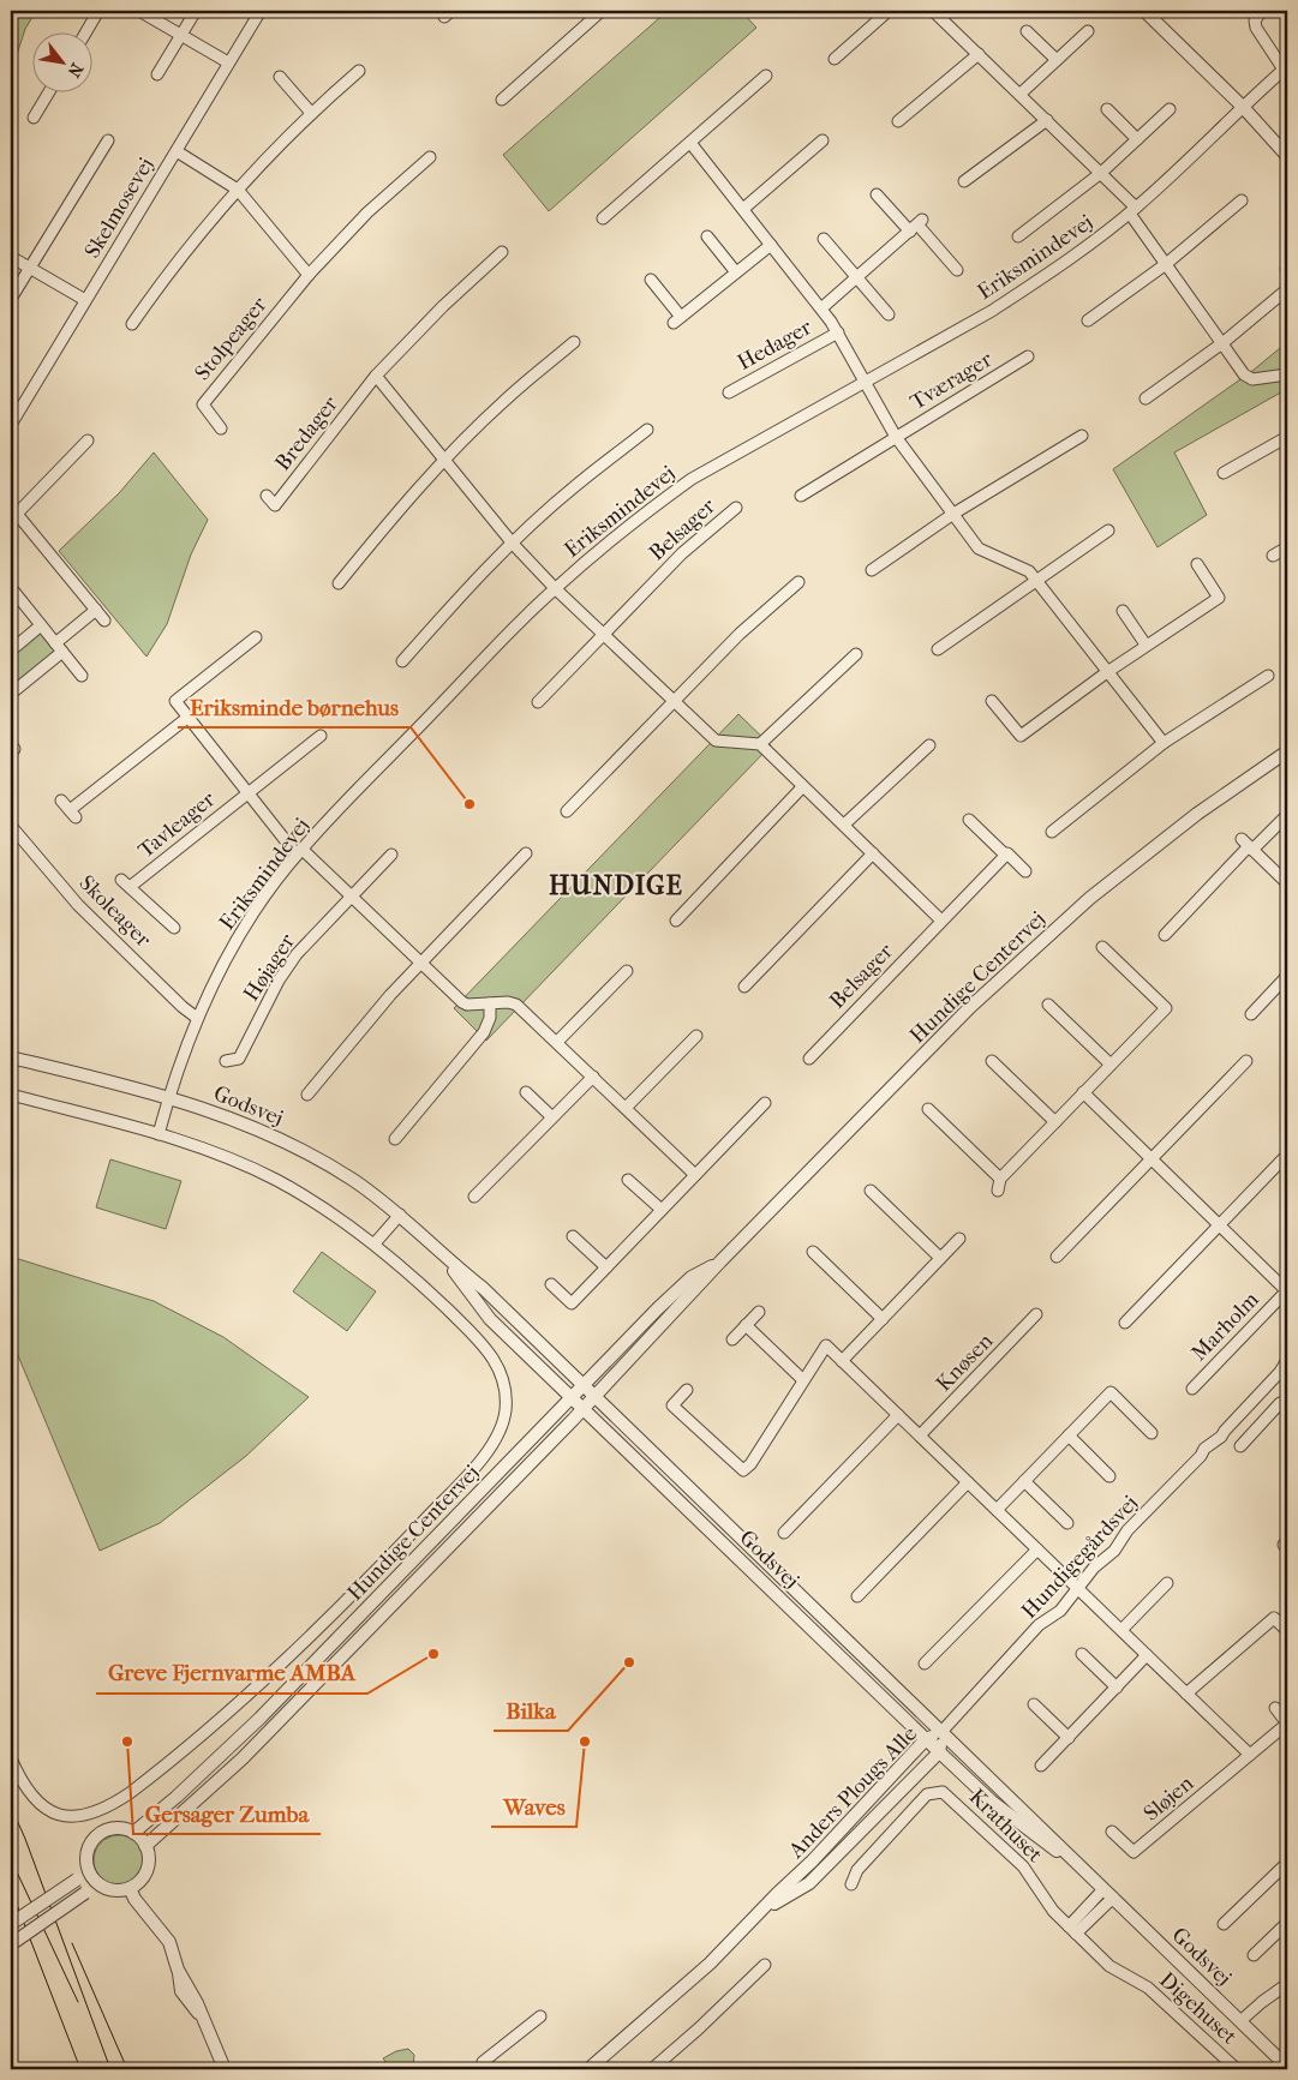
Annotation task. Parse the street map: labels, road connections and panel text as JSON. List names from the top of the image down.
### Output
{
  "streets": {
    "street": [
      "Skelmosevej",
      "Eriksmindevej",
      "Stolpeager",
      "Hedager",
      "Tværager",
      "Bredager",
      "Belsager",
      "Tavleager",
      "Skoleager",
      "Højager",
      "Hundige Centervej",
      "Godsvej",
      "Marholm",
      "Knøsen",
      "Hundigegårdsvej",
      "Anders Plougs Alle",
      "Sløjen",
      "Krathuset",
      "Digehuset"
    ]
  },
  "crossings": [
    ["Eriksmindevej", "Hedager"],
    ["Eriksmindevej", "Tværager"],
    ["Eriksmindevej", "Tavleager"],
    ["Eriksmindevej", "Skoleager"],
    ["Eriksmindevej", "Godsvej"],
    ["Hedager", "Tværager"],
    ["Hundige Centervej", "Godsvej"],
    ["Godsvej", "Hundigegårdsvej"],
    ["Godsvej", "Anders Plougs Alle"],
    ["Hundigegårdsvej", "Anders Plougs Alle"],
    ["Krathuset", "Digehuset"]
  ],
  "districts": ["HUNDIGE"],
  "places": [
    "Eriksminde børnehus",
    "Greve Fjernvarme AMBA",
    "Bilka",
    "Gersager Zumba",
    "Waves"
  ],
  "north": "bottom right"
}
